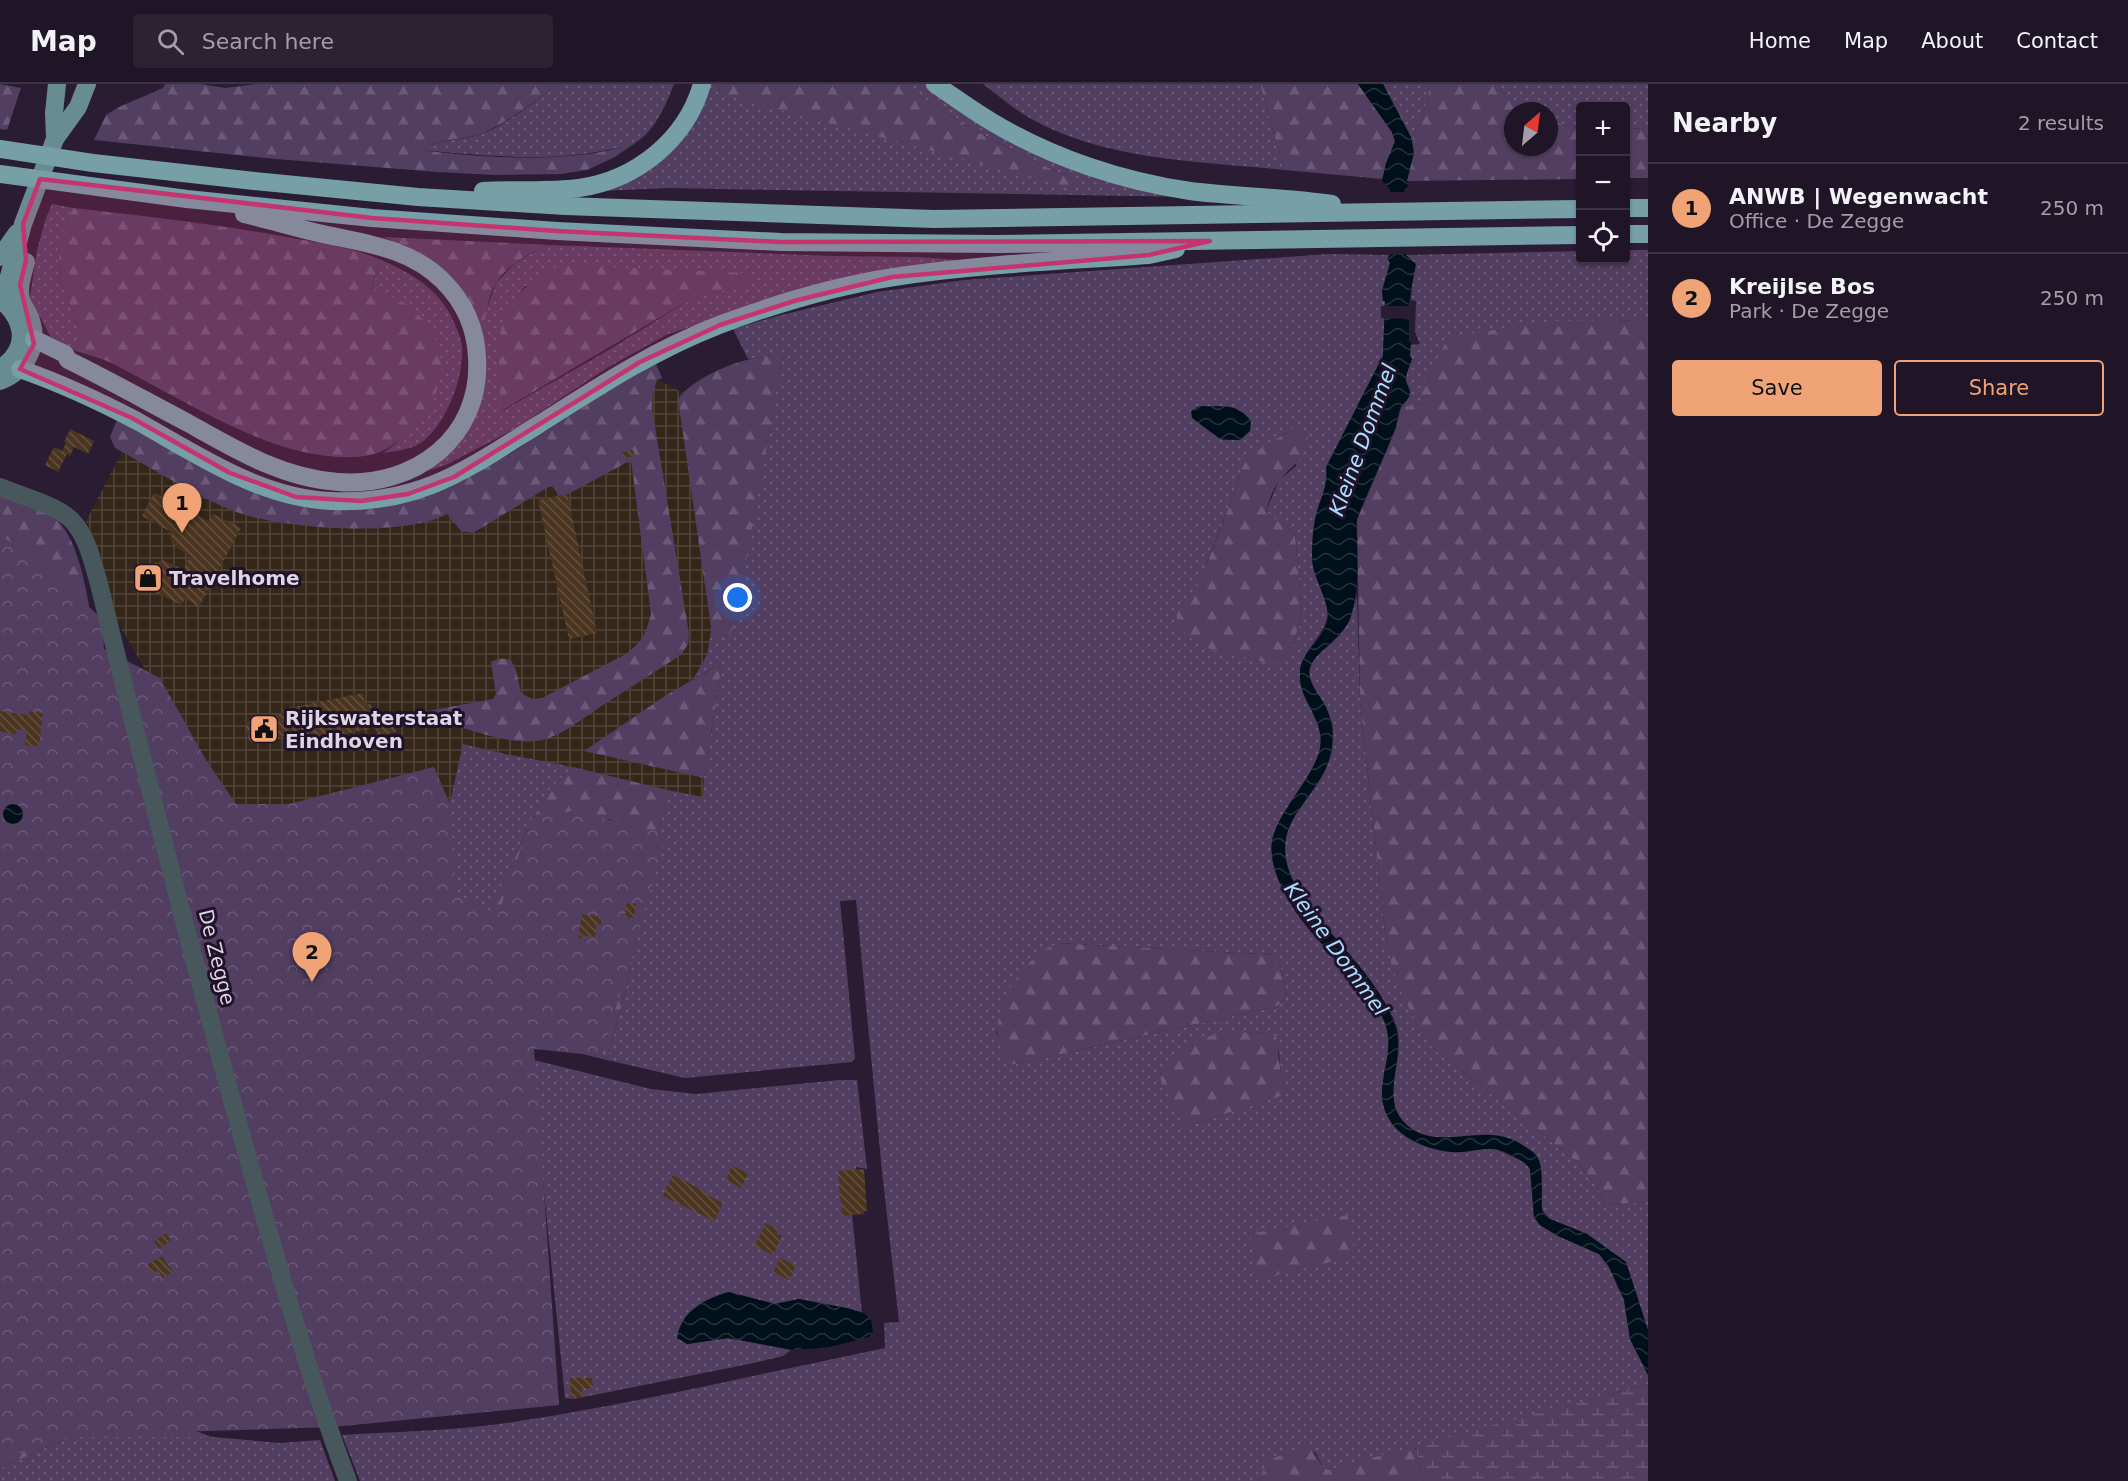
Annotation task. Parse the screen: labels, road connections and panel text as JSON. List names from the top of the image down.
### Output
{
  "streets": {
    "street": ["De Zegge"]
  },
  "water": ["Kleine Dommel"],
  "places": {
    "shop": ["Travelhome"],
    "public building": ["Rijkswaterstaat Eindhoven"]
  },
  "north": "top right",
  "page": {
    "header": "Map",
    "search": "Search here",
    "nav": [
      "Home",
      "Map",
      "About",
      "Contact"
    ],
    "heading": ["Nearby", "2 results"],
    "map_buttons": ["+", "−"],
    "list": [
      {
        "mark": "1",
        "name": "ANWB | Wegenwacht",
        "note": "Office · De Zegge",
        "value": "250 m"
      },
      {
        "mark": "2",
        "name": "Kreijlse Bos",
        "note": "Park · De Zegge",
        "value": "250 m"
      }
    ],
    "buttons": ["Save", "Share"],
    "pins": ["1", "2"]
  }
}
